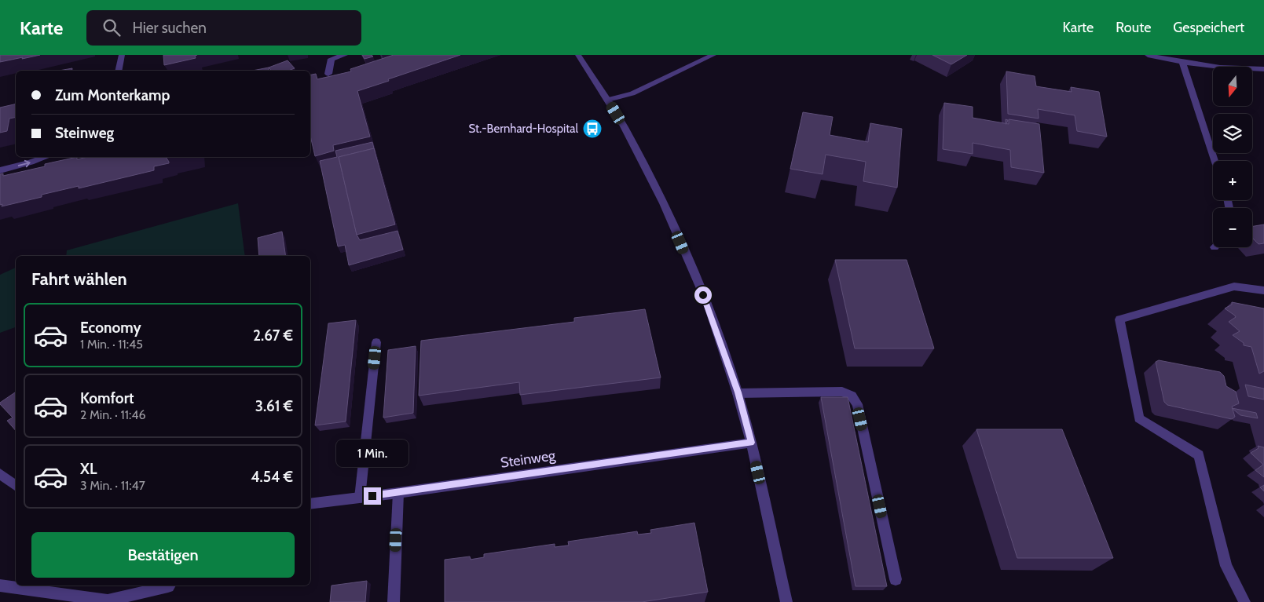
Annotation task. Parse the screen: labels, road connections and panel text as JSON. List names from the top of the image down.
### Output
{
  "streets": {
    "street": ["Steinweg"]
  },
  "places": {
    "bus stop": ["St.-Bernhard-Hospital"]
  },
  "north": "bottom",
  "page": {
    "header": "Karte",
    "search": "Hier suchen",
    "nav": ["Karte", "Route", "Gespeichert"],
    "map_buttons": ["+", "−"],
    "banner": ["Zum Monterkamp", "Steinweg"],
    "heading": "Fahrt wählen",
    "list": [
      {
        "name": "Economy",
        "note": "1 Min. · 11:45",
        "value": "2.67 €"
      },
      {
        "name": "Komfort",
        "note": "2 Min. · 11:46",
        "value": "3.61 €"
      },
      {
        "name": "XL",
        "note": "3 Min. · 11:47",
        "value": "4.54 €"
      }
    ],
    "bubble": "1 Min.",
    "buttons": "Bestätigen"
  }
}
